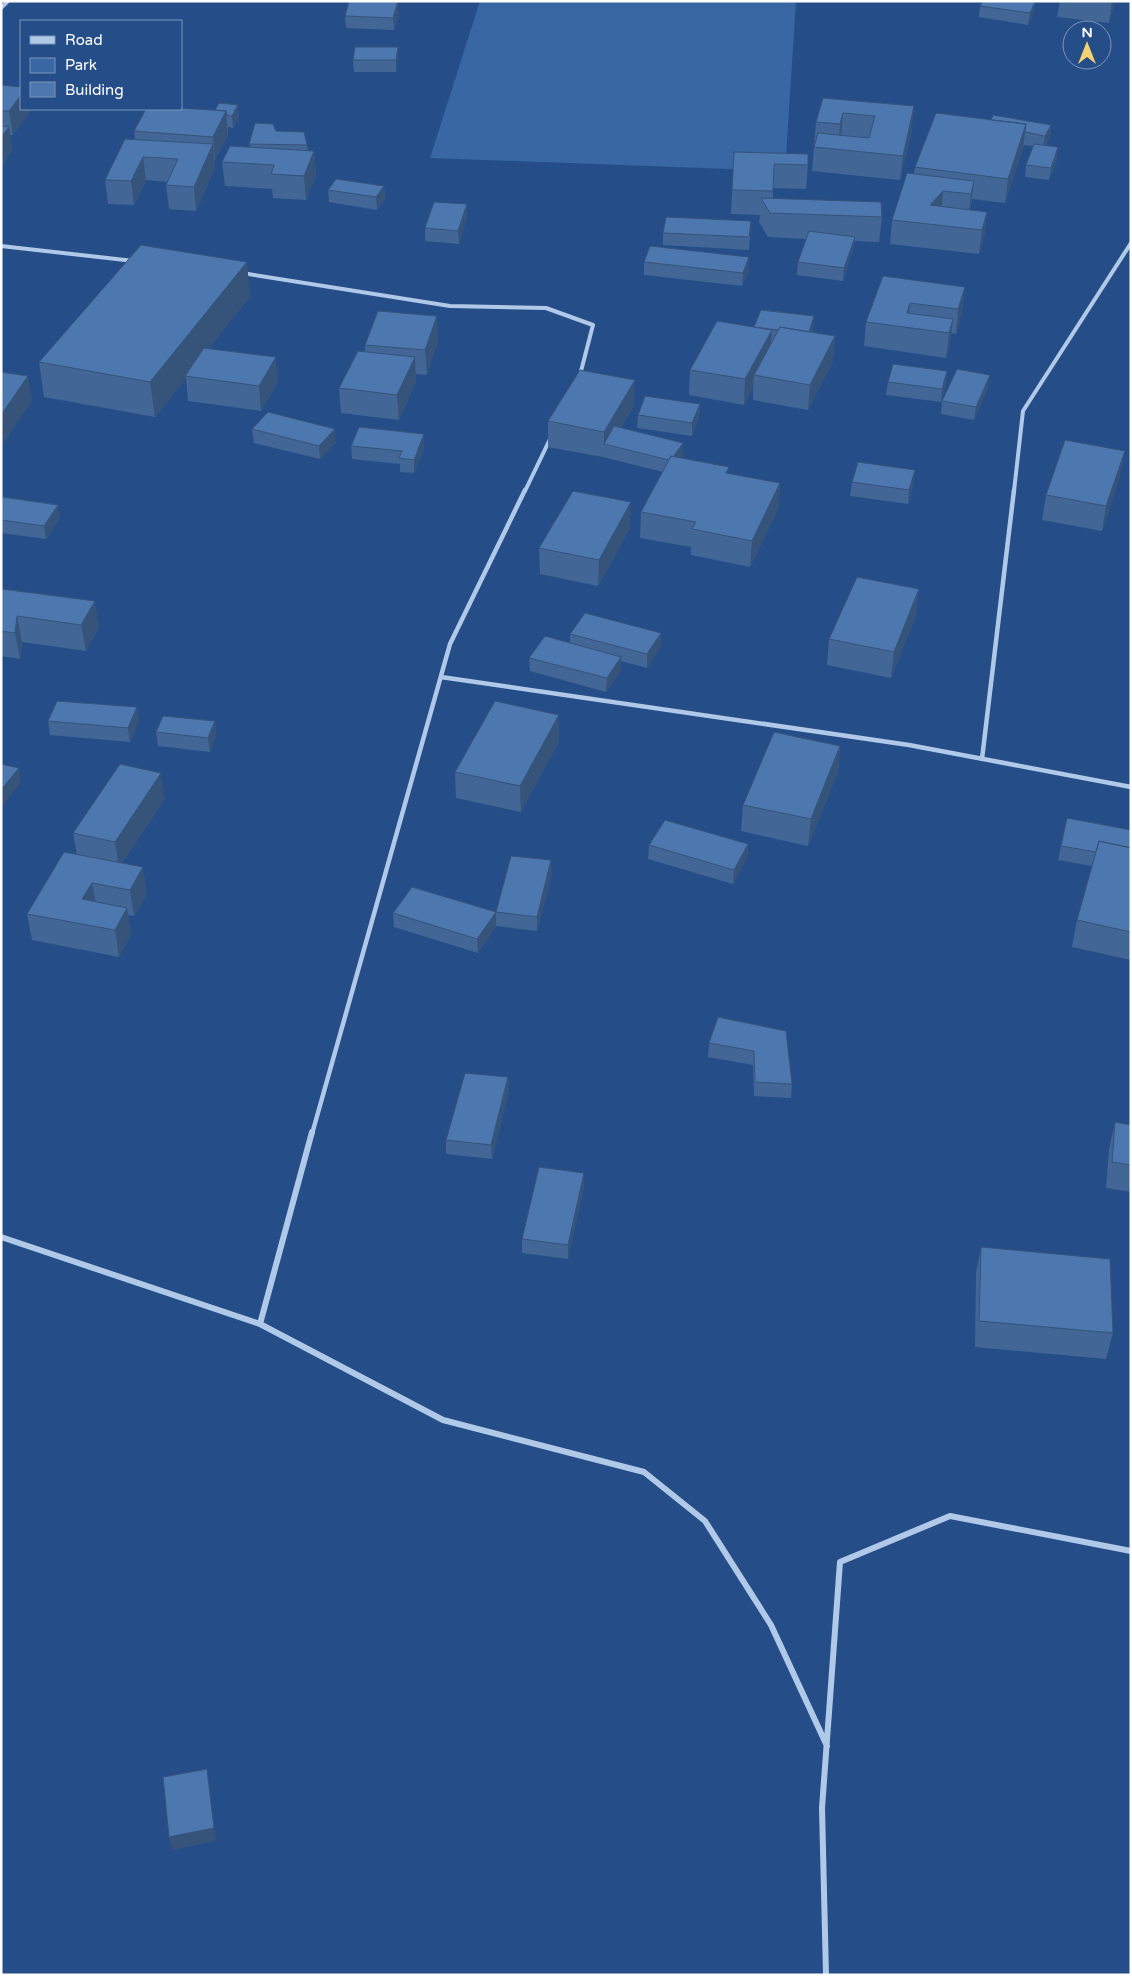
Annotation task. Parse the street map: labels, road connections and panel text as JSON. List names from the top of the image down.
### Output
{
  "legend": ["Road", "Park", "Building"],
  "north": "top"
}
